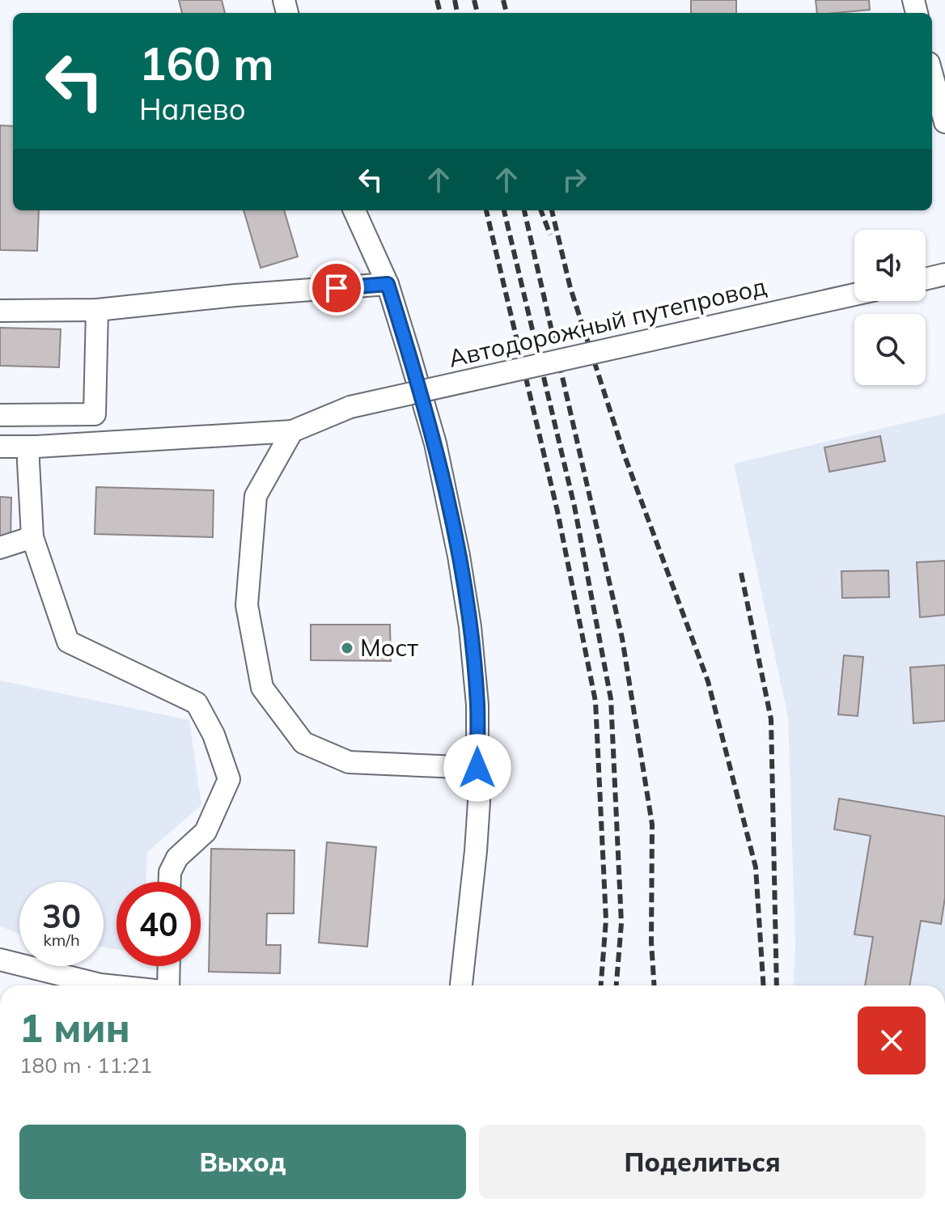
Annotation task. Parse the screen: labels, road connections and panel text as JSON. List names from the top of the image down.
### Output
{
  "streets": {
    "street": ["Автодорожный путепровод"]
  },
  "places": ["Мост"],
  "page": {
    "turn": ["160 m", "Налево"],
    "speed": "30 km/h",
    "limit": "40",
    "heading": ["1 мин", "180 m · 11:21"],
    "buttons": ["Выход", "Поделиться"]
  }
}
